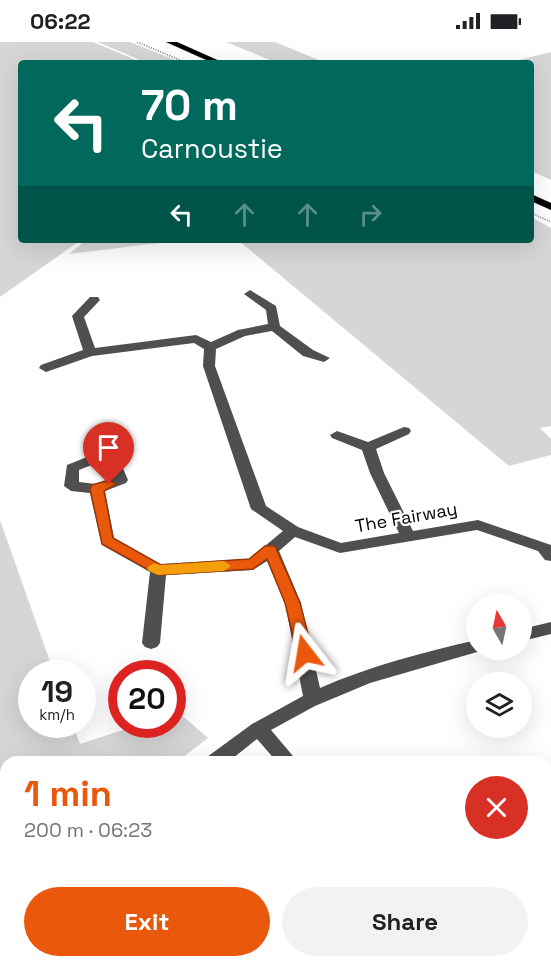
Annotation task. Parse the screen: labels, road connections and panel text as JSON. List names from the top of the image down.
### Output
{
  "streets": {
    "street": ["The Fairway"]
  },
  "north": "top",
  "page": {
    "status": "06:22",
    "turn": ["70 m", "Carnoustie"],
    "speed": "19 km/h",
    "limit": "20",
    "heading": ["1 min", "200 m · 06:23"],
    "buttons": ["Exit", "Share"]
  }
}
